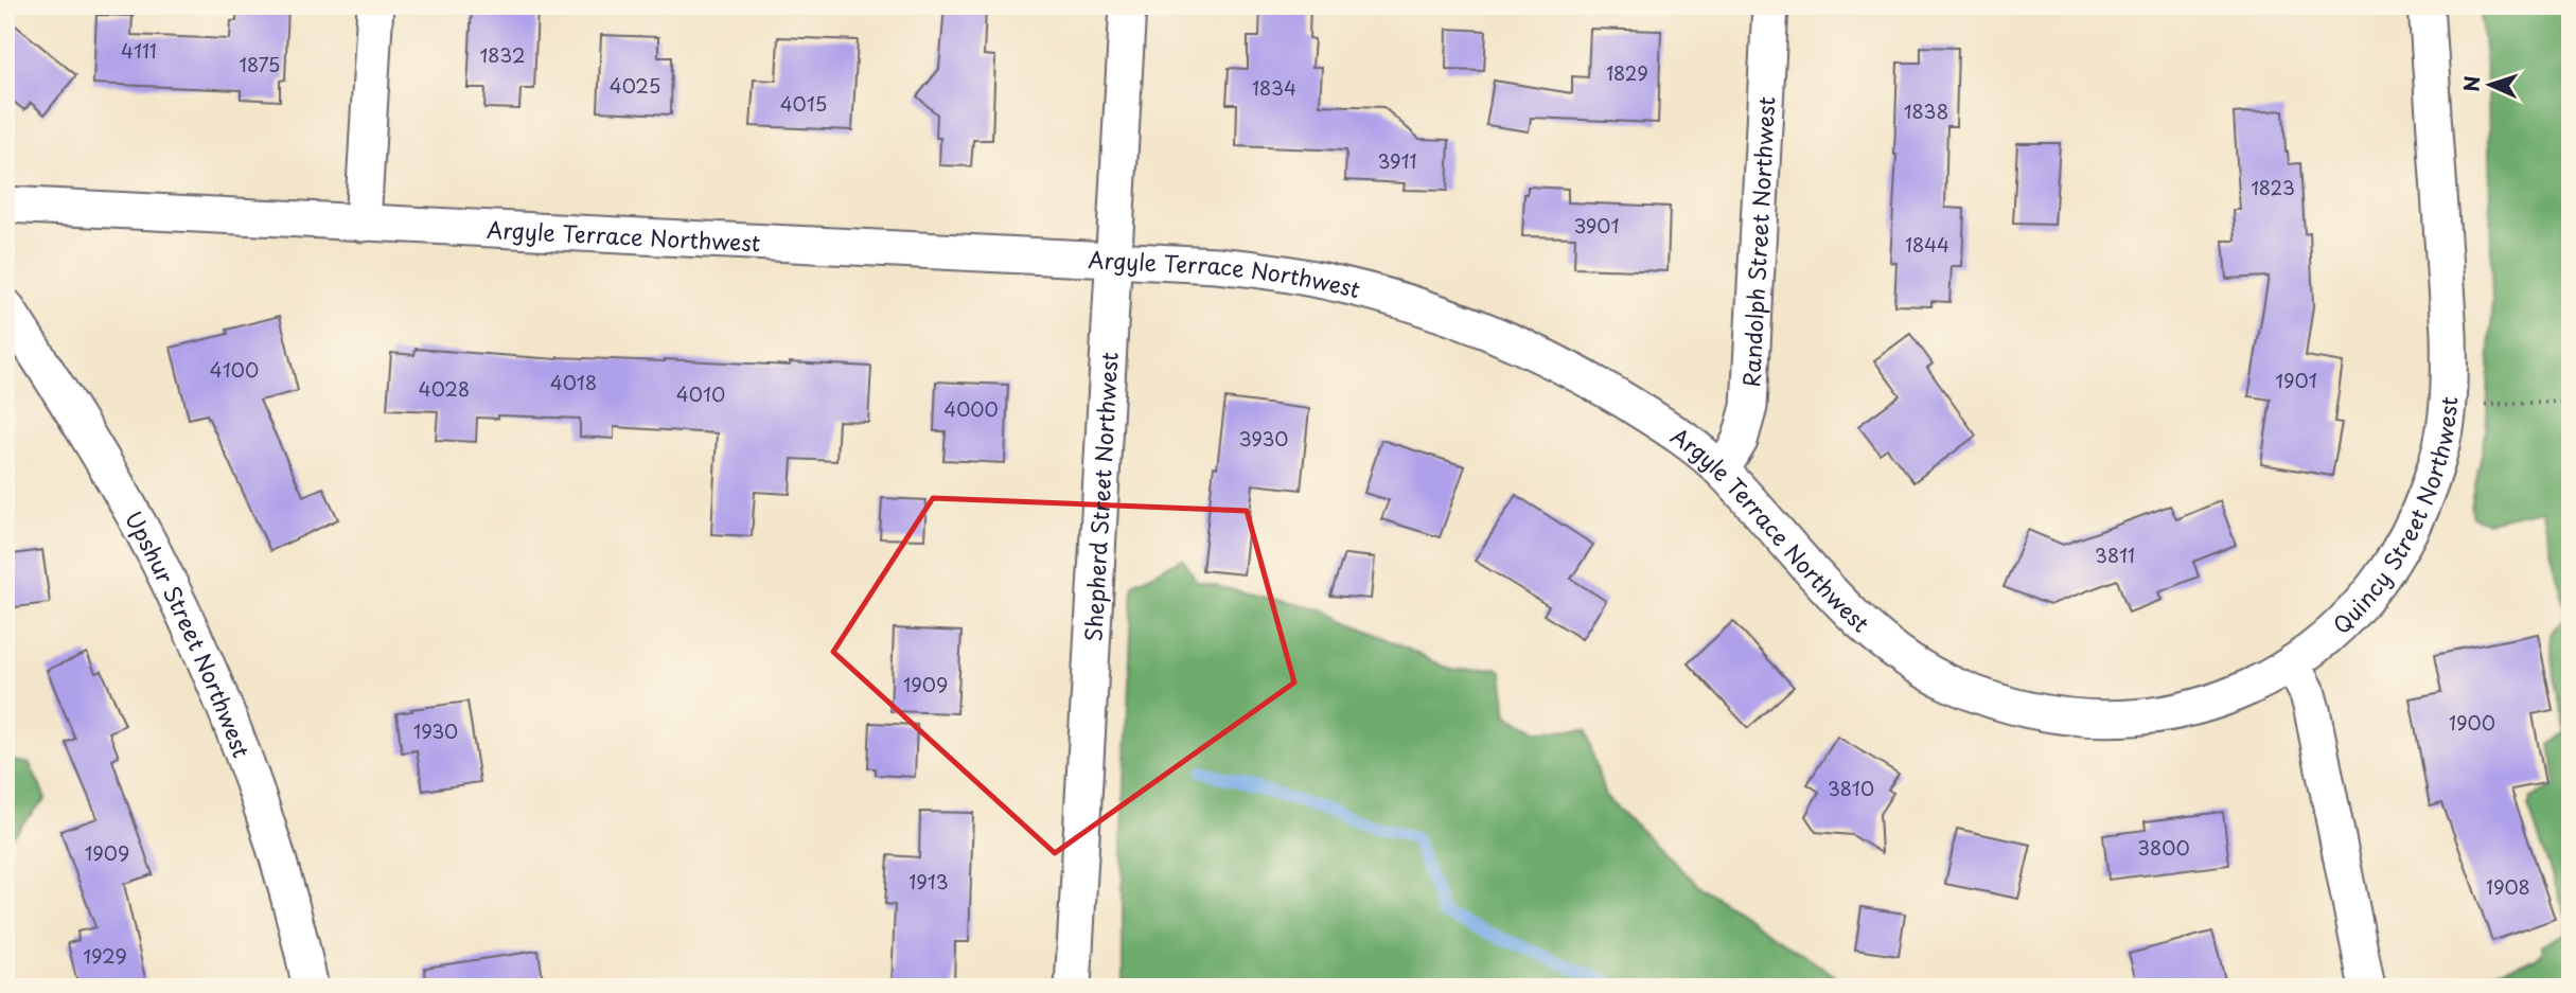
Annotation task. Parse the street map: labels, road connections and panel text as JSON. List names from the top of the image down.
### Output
{
  "streets": {
    "street": [
      "Argyle Terrace Northwest",
      "Randolph Street Northwest",
      "Shepherd Street Northwest",
      "Quincy Street Northwest",
      "Upshur Street Northwest"
    ]
  },
  "crossings": [
    ["Argyle Terrace Northwest", "Randolph Street Northwest"],
    ["Argyle Terrace Northwest", "Shepherd Street Northwest"],
    ["Argyle Terrace Northwest", "Quincy Street Northwest"]
  ],
  "house_numbers": [
    "4111",
    "1832",
    "1875",
    "1829",
    "4025",
    "1834",
    "4015",
    "1838",
    "3911",
    "1823",
    "3901",
    "1844",
    "4100",
    "1901",
    "4018",
    "4028",
    "4010",
    "4000",
    "3930",
    "3811",
    "1909",
    "1900",
    "1930",
    "3810",
    "3800",
    "1909",
    "1913",
    "1908",
    "1929"
  ],
  "north": "left"
}
